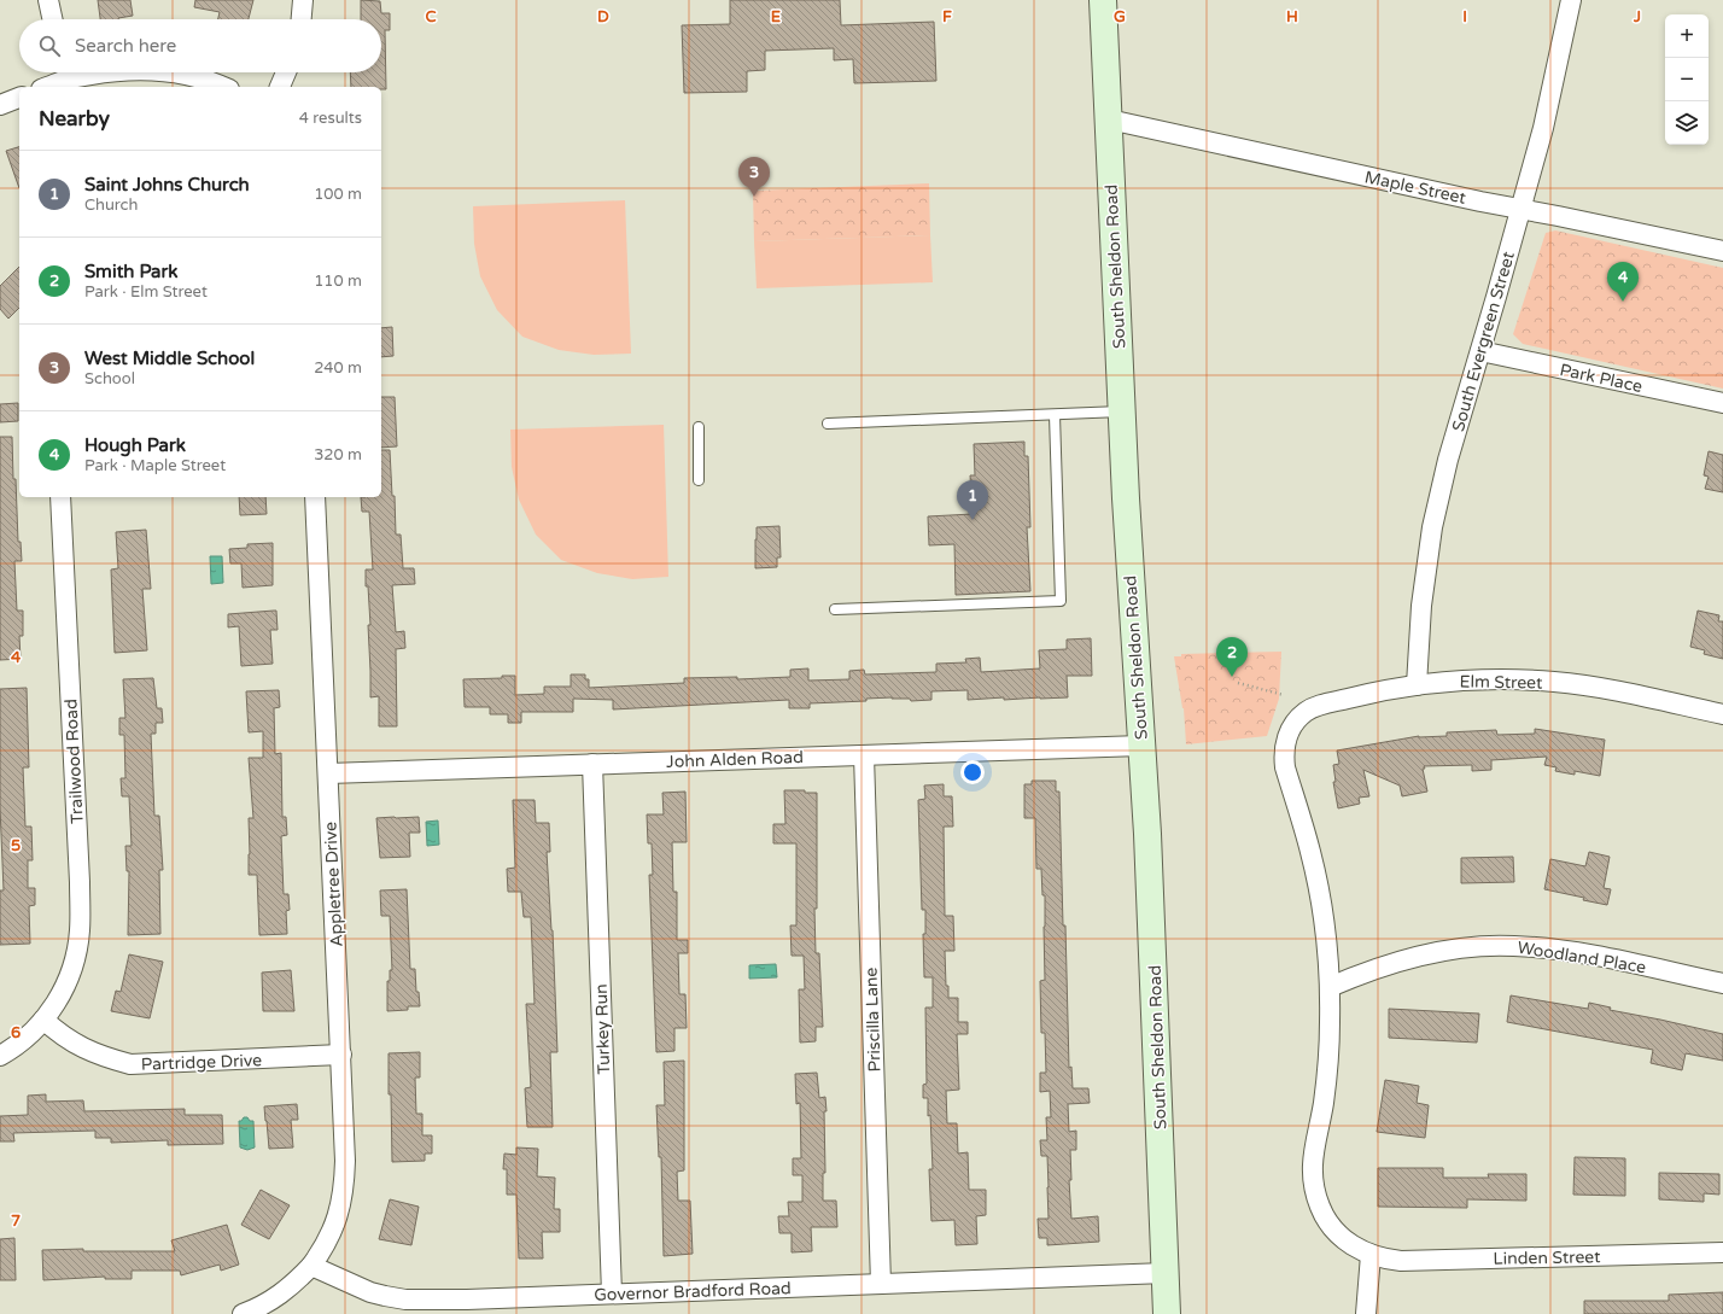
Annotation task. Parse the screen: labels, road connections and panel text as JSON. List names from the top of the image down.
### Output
{
  "streets": {
    "main road": ["South Sheldon Road"],
    "street": [
      "Maple Street",
      "South Evergreen Street",
      "Park Place",
      "Elm Street",
      "John Alden Road",
      "Trailwood Road",
      "Appletree Drive",
      "Woodland Place",
      "Priscilla Lane",
      "Turkey Run",
      "Partridge Drive",
      "Linden Street",
      "Governor Bradford Road"
    ]
  },
  "crossings": [
    ["Maple Street", "South Sheldon Road"],
    ["Maple Street", "South Evergreen Street"],
    ["South Sheldon Road", "John Alden Road"],
    ["South Sheldon Road", "Governor Bradford Road"],
    ["South Evergreen Street", "Park Place"],
    ["South Evergreen Street", "Elm Street"],
    ["Elm Street", "Woodland Place"],
    ["John Alden Road", "Appletree Drive"],
    ["John Alden Road", "Priscilla Lane"],
    ["John Alden Road", "Turkey Run"],
    ["Trailwood Road", "Partridge Drive"],
    ["Appletree Drive", "Partridge Drive"],
    ["Appletree Drive", "Governor Bradford Road"],
    ["Priscilla Lane", "Governor Bradford Road"],
    ["Turkey Run", "Governor Bradford Road"]
  ],
  "page": {
    "map_buttons": ["+", "−"],
    "search": "Search here",
    "heading": ["Nearby", "4 results"],
    "list": [
      {
        "mark": "1",
        "name": "Saint Johns Church",
        "note": "Church",
        "value": "100 m"
      },
      {
        "mark": "2",
        "name": "Smith Park",
        "note": "Park · Elm Street",
        "value": "110 m"
      },
      {
        "mark": "3",
        "name": "West Middle School",
        "note": "School",
        "value": "240 m"
      },
      {
        "mark": "4",
        "name": "Hough Park",
        "note": "Park · Maple Street",
        "value": "320 m"
      }
    ],
    "pins": [
      "3",
      "4",
      "1",
      "2"
    ]
  },
  "grid": {
    "columns": [
      "C",
      "D",
      "E",
      "F",
      "G",
      "H",
      "I",
      "J"
    ],
    "rows": [
      "4",
      "5",
      "6",
      "7"
    ]
  }
}
